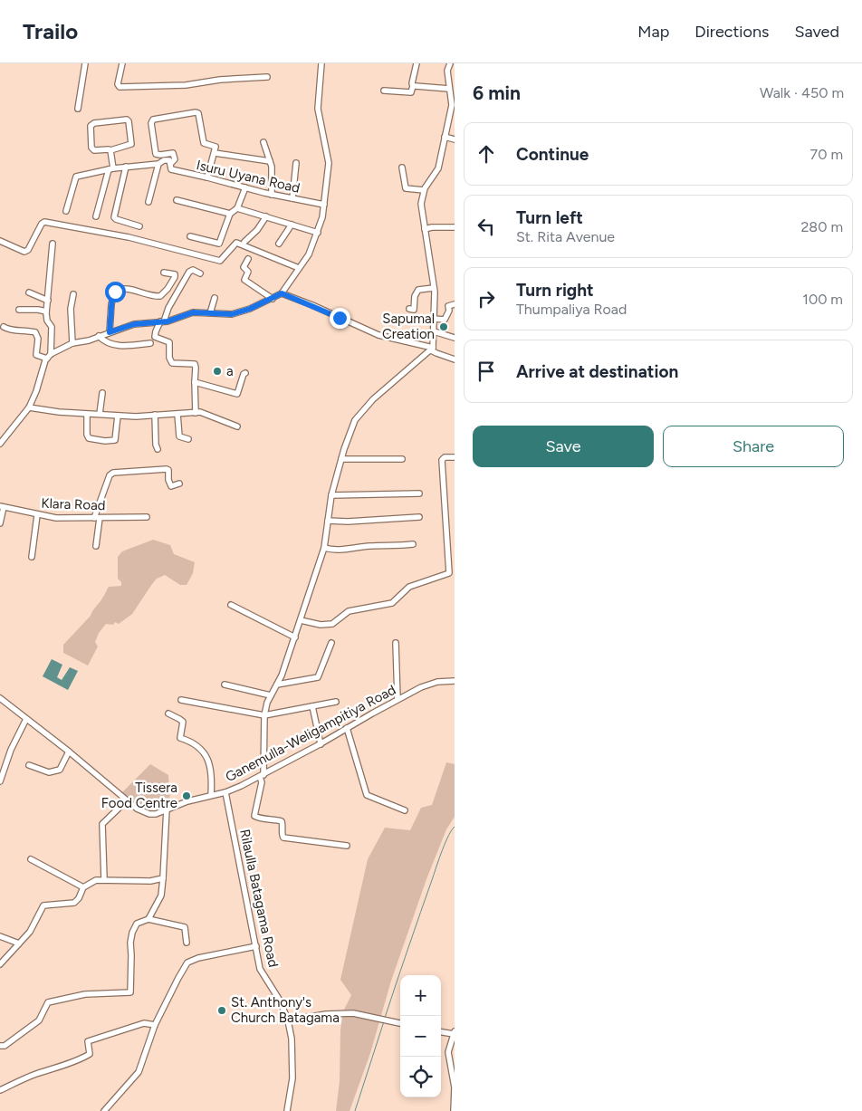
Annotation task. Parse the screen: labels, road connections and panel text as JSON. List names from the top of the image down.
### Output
{
  "streets": {
    "street": [
      "Isuru Uyana Road",
      "Klara Road",
      "Ganemulla-Weligampitiya Road",
      "Rilaulla Batagama Road"
    ]
  },
  "crossings": [
    ["Ganemulla-Weligampitiya Road", "Rilaulla Batagama Road"]
  ],
  "places": [
    "Sapumal Creation",
    "a",
    "Tissera Food Centre",
    "St. Anthony's Church Batagama"
  ],
  "page": {
    "header": "Trailo",
    "nav": ["Map", "Directions", "Saved"],
    "heading": ["6 min", "Walk · 450 m"],
    "list": [
      ["Continue", "70 m"],
      ["Turn left", "St. Rita Avenue", "280 m"],
      ["Turn right", "Thumpaliya Road", "100 m"],
      "Arrive at destination"
    ],
    "buttons": ["Save", "Share"],
    "map_buttons": ["+", "−"]
  }
}
